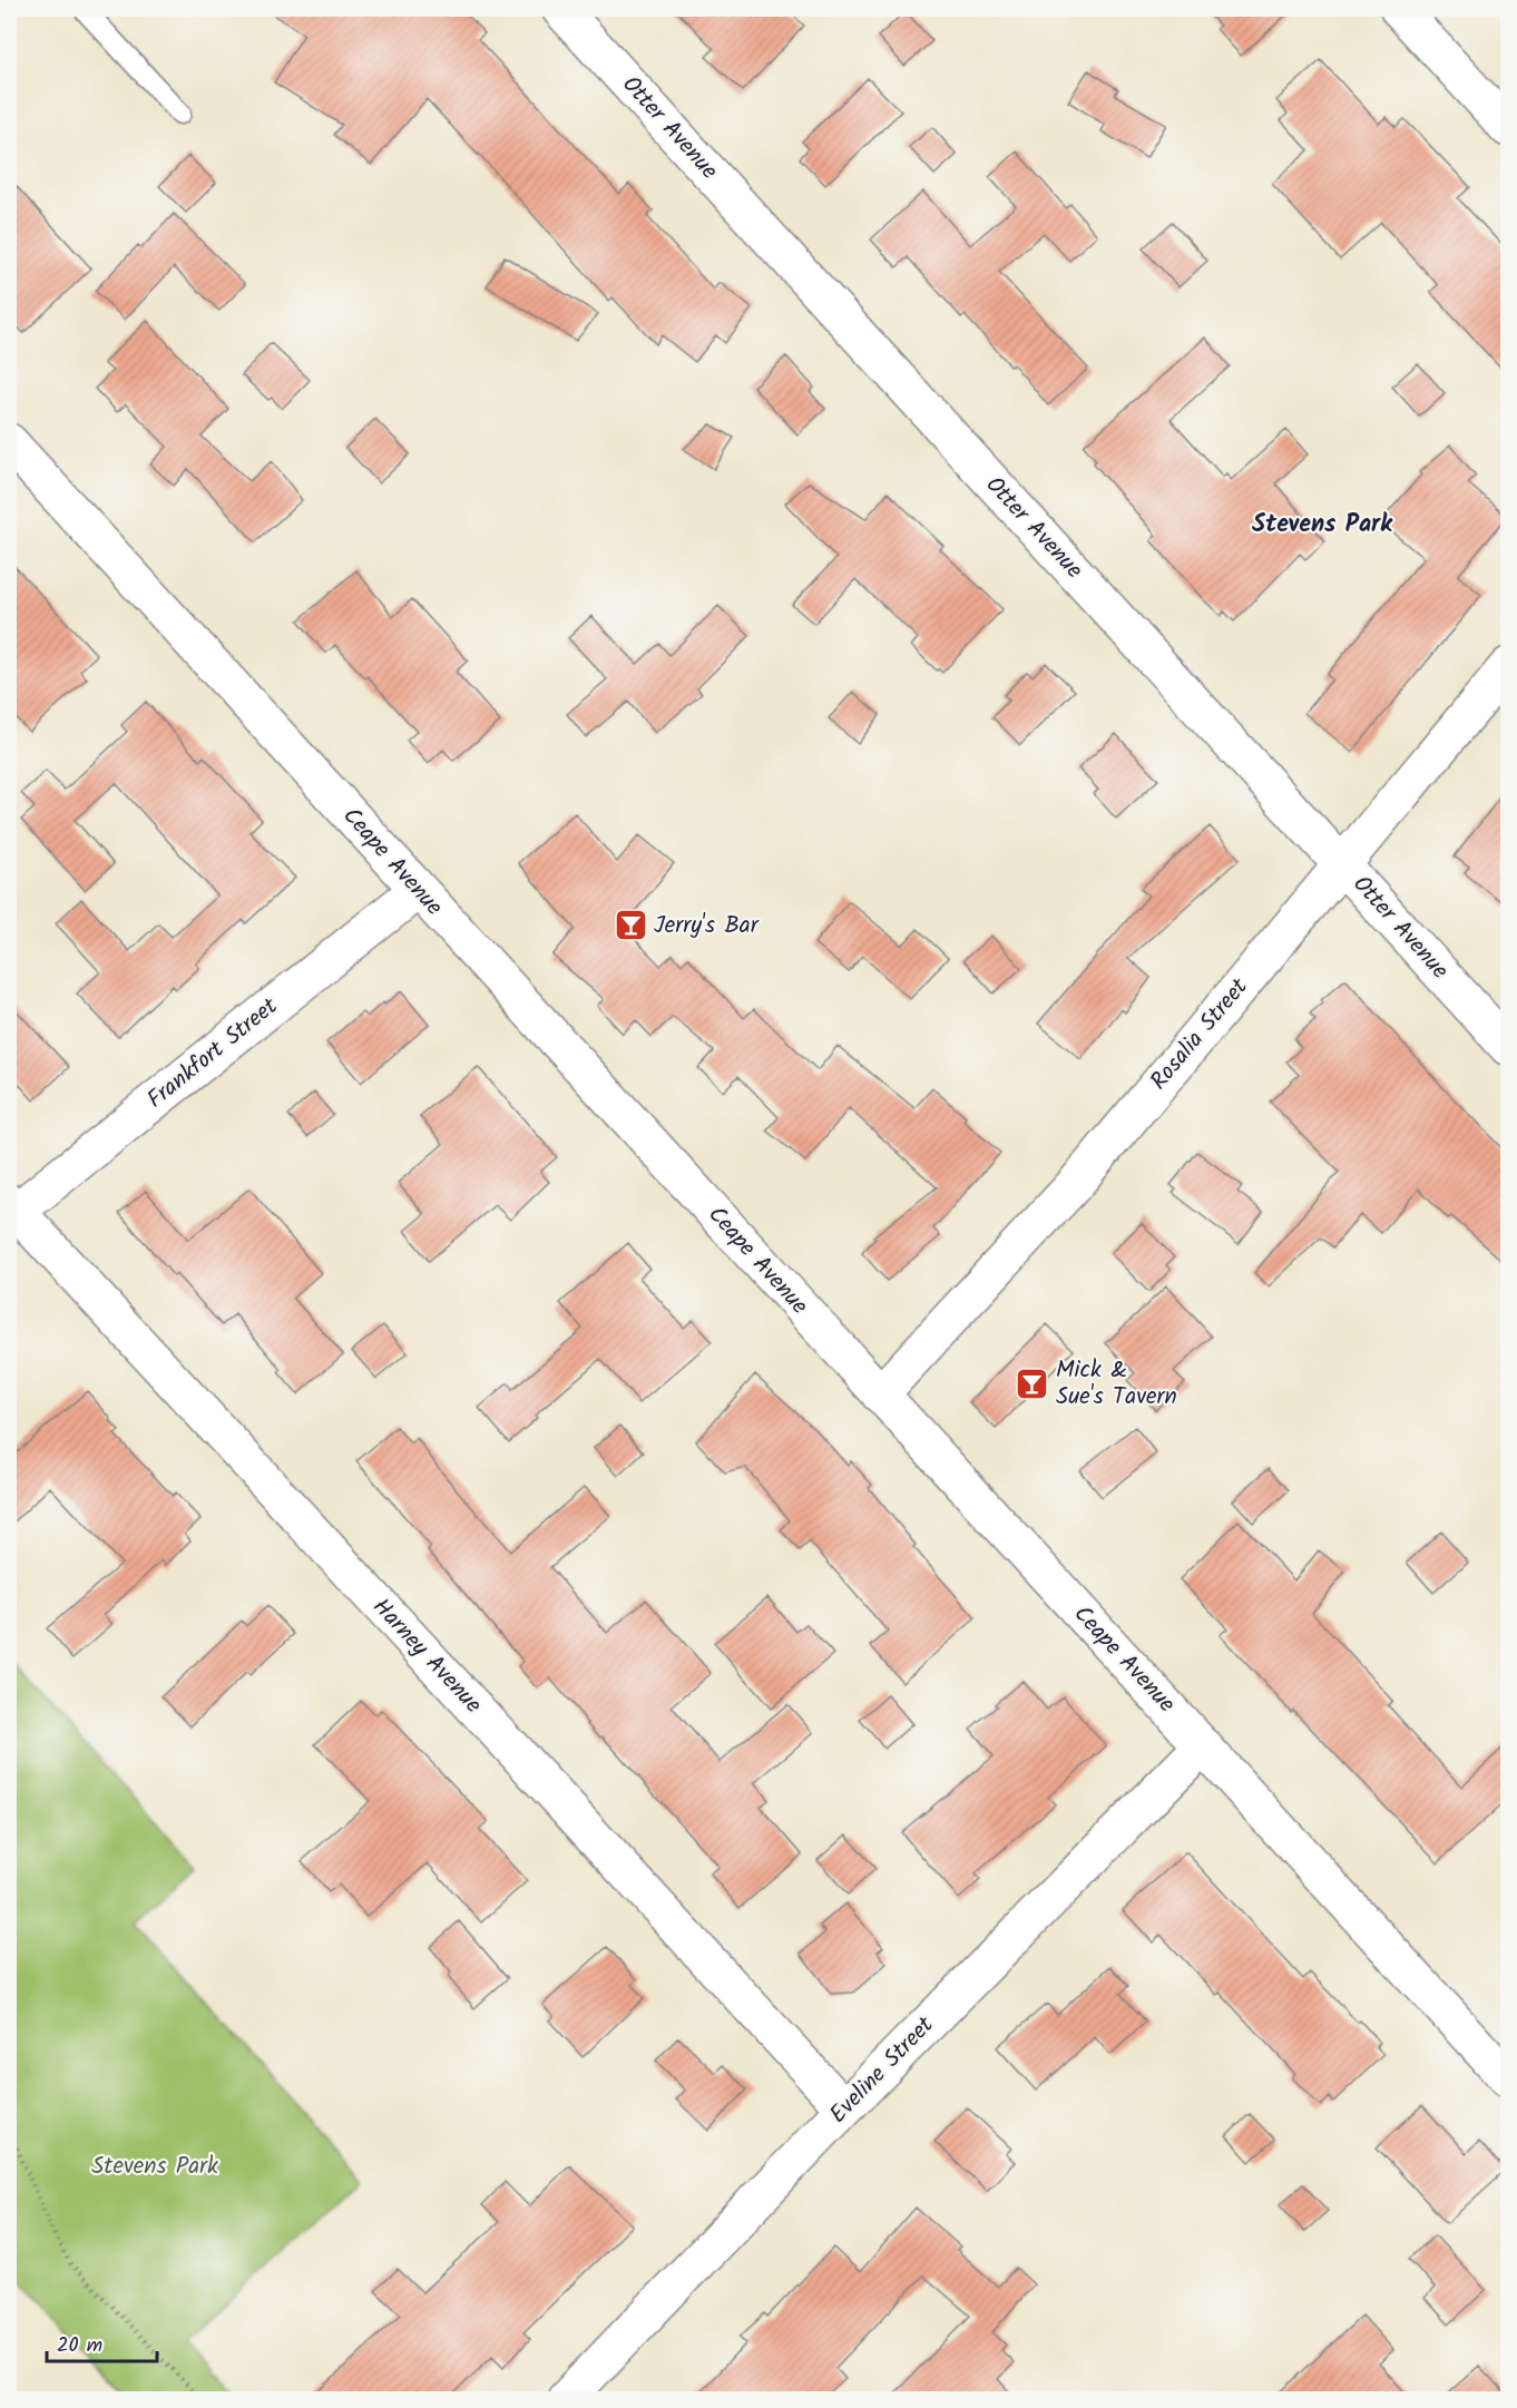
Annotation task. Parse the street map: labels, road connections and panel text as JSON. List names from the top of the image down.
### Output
{
  "streets": {
    "street": [
      "Otter Avenue",
      "Ceape Avenue",
      "Rosalia Street",
      "Frankfort Street",
      "Harney Avenue",
      "Eveline Street"
    ]
  },
  "crossings": [
    ["Otter Avenue", "Rosalia Street"],
    ["Ceape Avenue", "Rosalia Street"],
    ["Ceape Avenue", "Frankfort Street"],
    ["Ceape Avenue", "Eveline Street"],
    ["Frankfort Street", "Harney Avenue"],
    ["Harney Avenue", "Eveline Street"]
  ],
  "districts": ["Stevens Park"],
  "parks": ["Stevens Park"],
  "places": {
    "bar": ["Jerry's Bar", "Mick & Sue's Tavern"]
  },
  "scale_bar": "20 m"
}
